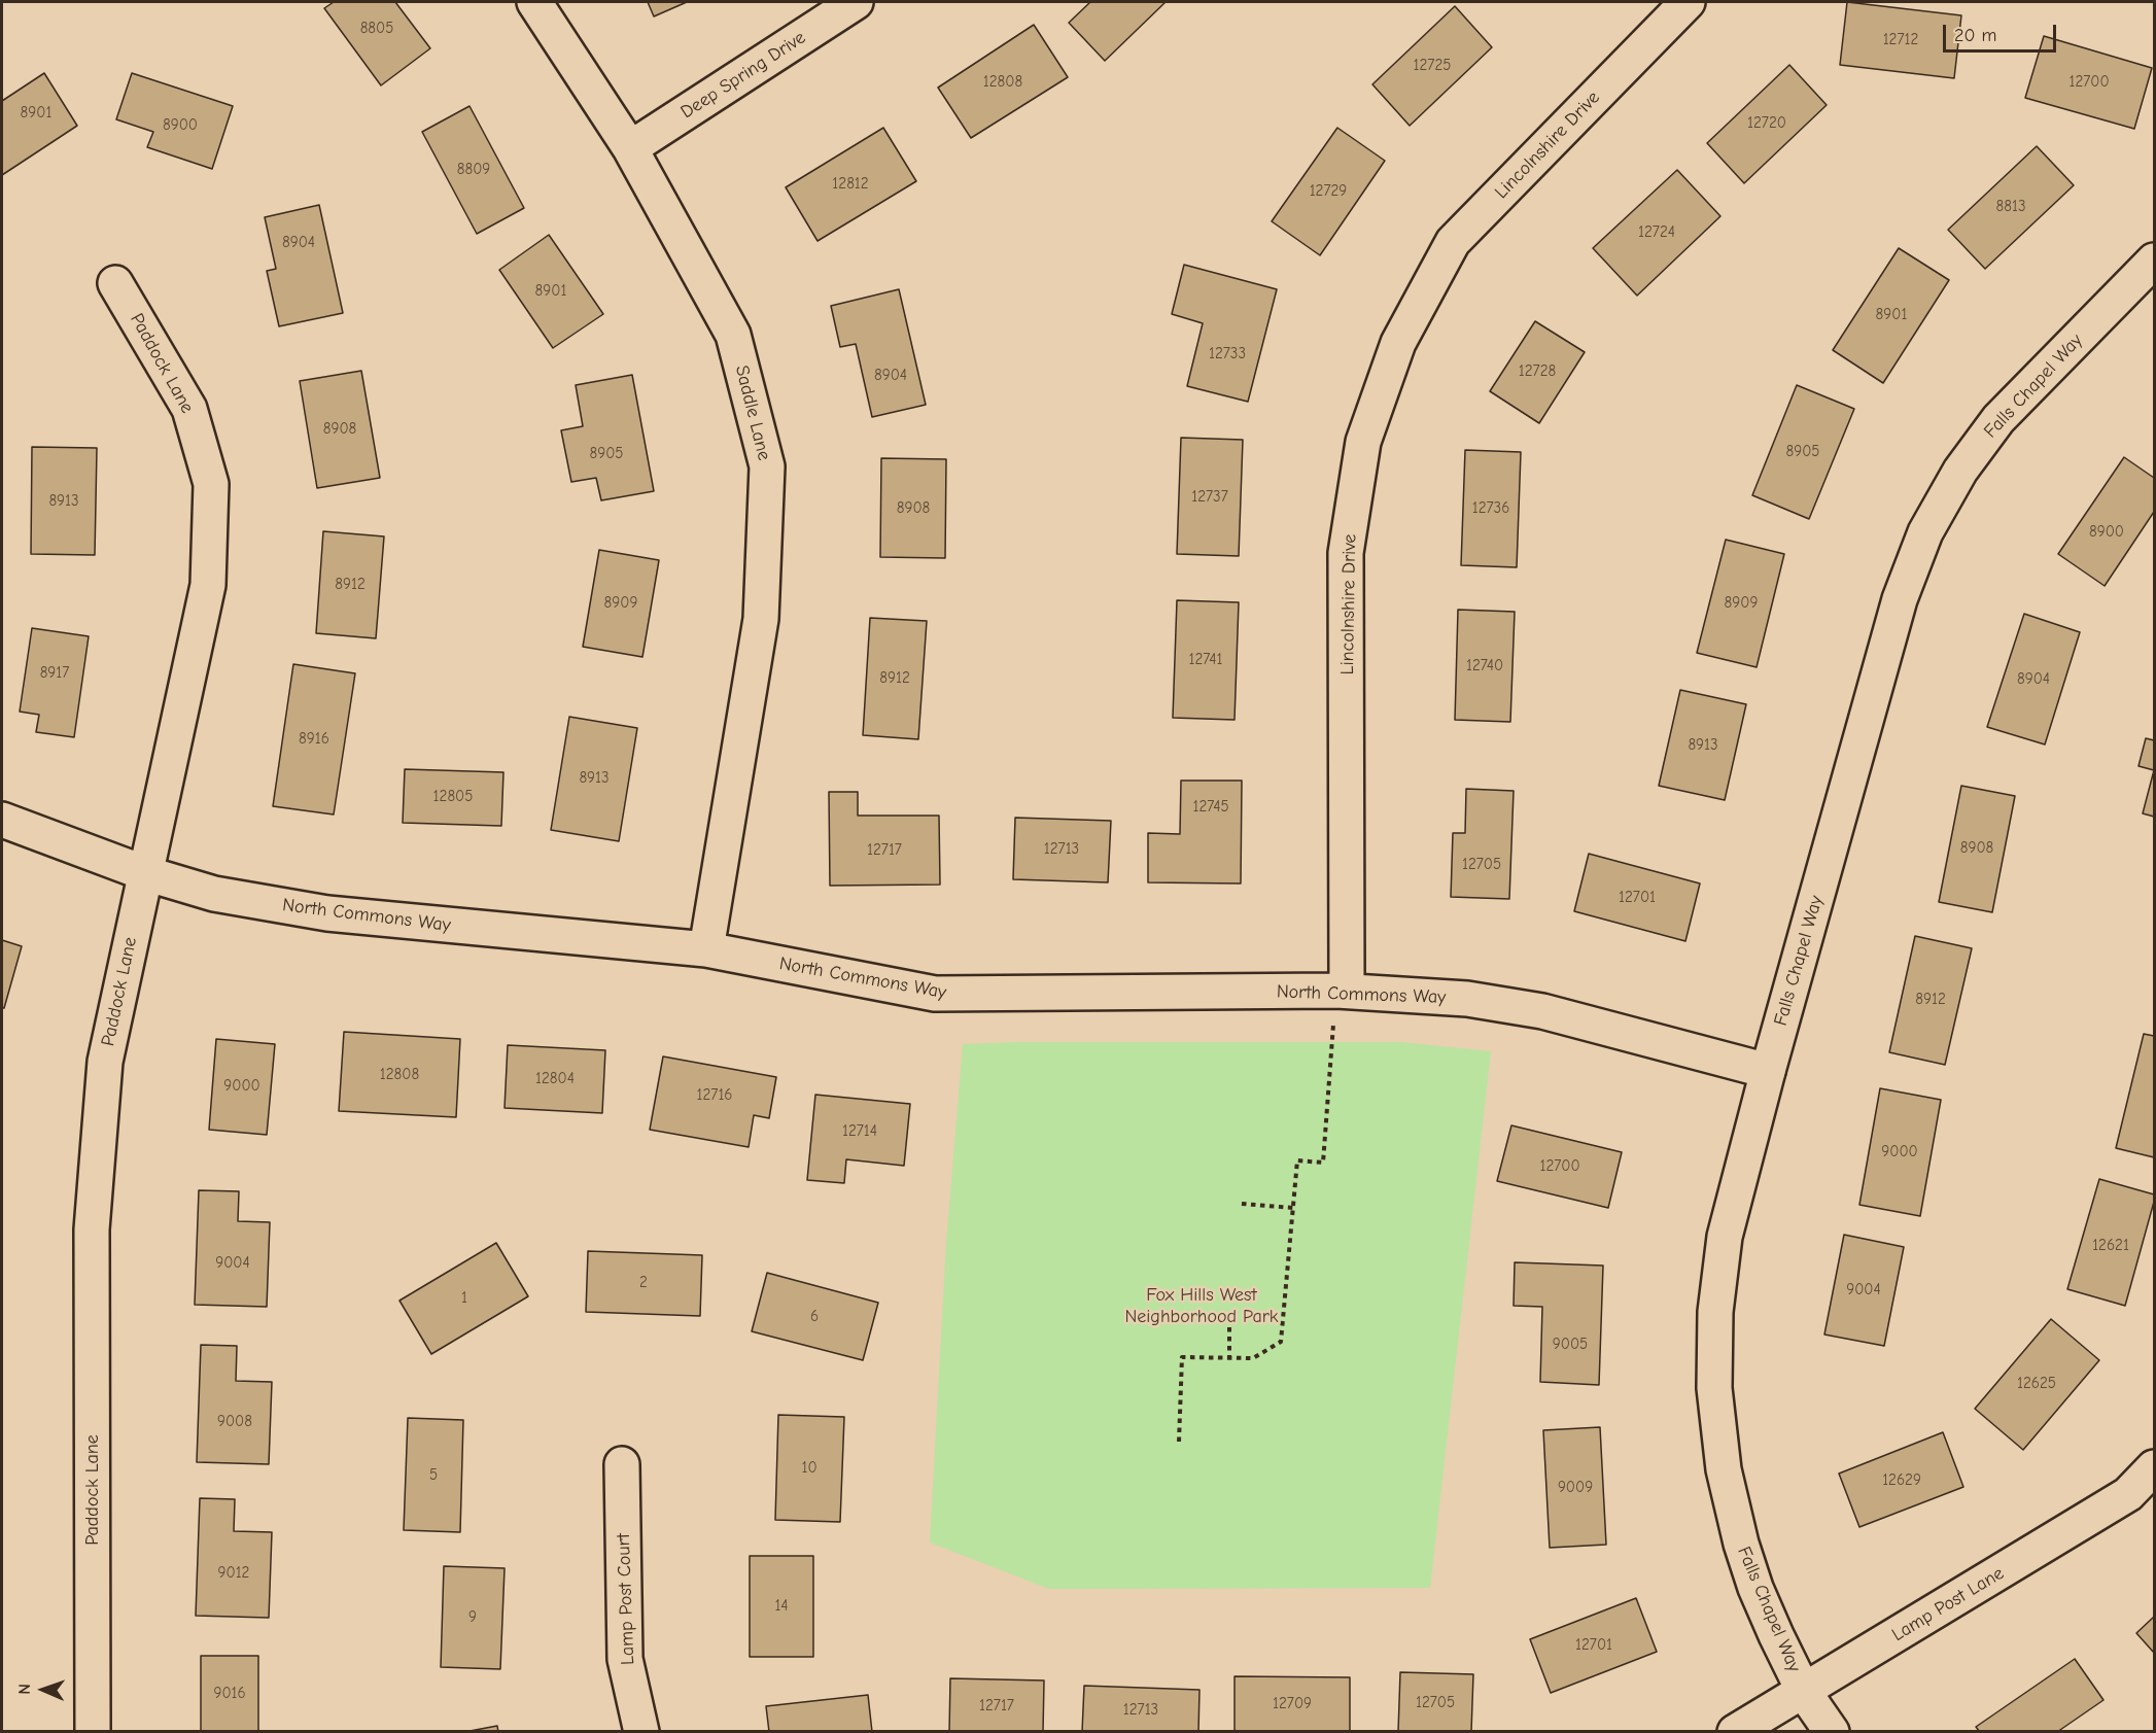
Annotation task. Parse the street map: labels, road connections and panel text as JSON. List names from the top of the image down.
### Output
{
  "streets": {
    "street": [
      "Deep Spring Drive",
      "Lincolnshire Drive",
      "Paddock Lane",
      "Falls Chapel Way",
      "Saddle Lane",
      "North Commons Way",
      "Lamp Post Court",
      "Lamp Post Lane"
    ]
  },
  "crossings": [
    ["Deep Spring Drive", "Saddle Lane"],
    ["Lincolnshire Drive", "North Commons Way"],
    ["Paddock Lane", "North Commons Way"],
    ["Falls Chapel Way", "North Commons Way"],
    ["Falls Chapel Way", "Lamp Post Lane"],
    ["Saddle Lane", "North Commons Way"]
  ],
  "parks": ["Fox Hills West Neighborhood Park"],
  "house_numbers": [
    "8805",
    "12712",
    "12725",
    "12808",
    "12700",
    "8901",
    "12720",
    "8900",
    "8809",
    "12812",
    "12729",
    "8813",
    "12724",
    "8904",
    "8901",
    "8901",
    "12733",
    "12728",
    "8904",
    "8908",
    "8905",
    "8905",
    "12737",
    "8913",
    "8908",
    "12736",
    "8900",
    "8912",
    "8909",
    "8909",
    "12741",
    "12740",
    "8917",
    "8912",
    "8904",
    "8916",
    "8913",
    "8913",
    "12805",
    "12745",
    "8908",
    "12713",
    "12717",
    "12705",
    "12701",
    "8912",
    "12808",
    "12804",
    "9000",
    "12716",
    "12714",
    "9000",
    "12700",
    "12621",
    "9004",
    "2",
    "9004",
    "1",
    "6",
    "9005",
    "12625",
    "9008",
    "10",
    "5",
    "12629",
    "9009",
    "9012",
    "14",
    "9",
    "12701",
    "9016",
    "12705",
    "12709",
    "12717",
    "12713"
  ],
  "scale_bar": "20 m",
  "north": "left"
}
